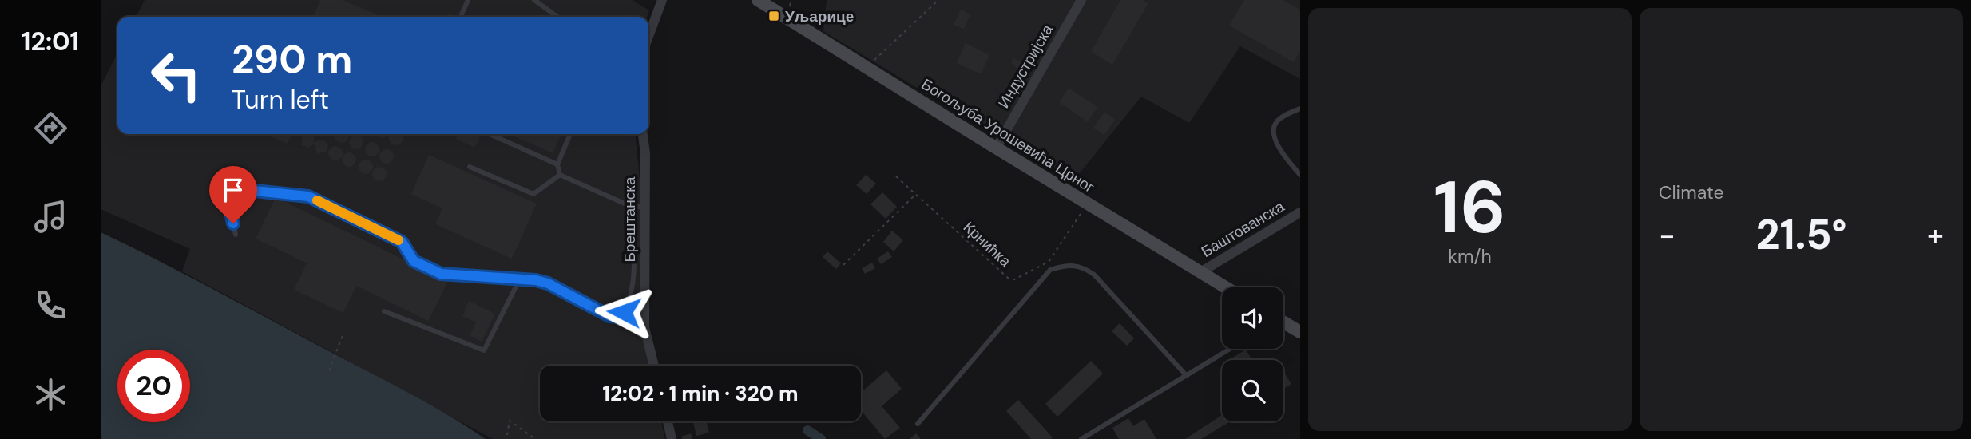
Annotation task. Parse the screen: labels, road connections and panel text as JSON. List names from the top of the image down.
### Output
{
  "streets": {
    "street": [
      "Индустријска",
      "Богољуба Урошевића Црног",
      "Брештанска",
      "Баштованска"
    ],
    "path": ["Крнићка"]
  },
  "crossings": [
    ["Индустријска", "Богољуба Урошевића Црног"],
    ["Богољуба Урошевића Црног", "Баштованска"],
    ["Богољуба Урошевића Црног", "Крнићка"]
  ],
  "places": {
    "transit": ["Уљарице"]
  },
  "page": {
    "tabs": "12:01",
    "tile": [
      ["16", "km/h"],
      "Climate"
    ],
    "turn": ["290 m", "Turn left"],
    "heat": ["−", "21.5°", "+"],
    "limit": "20",
    "trip": "12:02 · 1 min · 320 m"
  }
}
